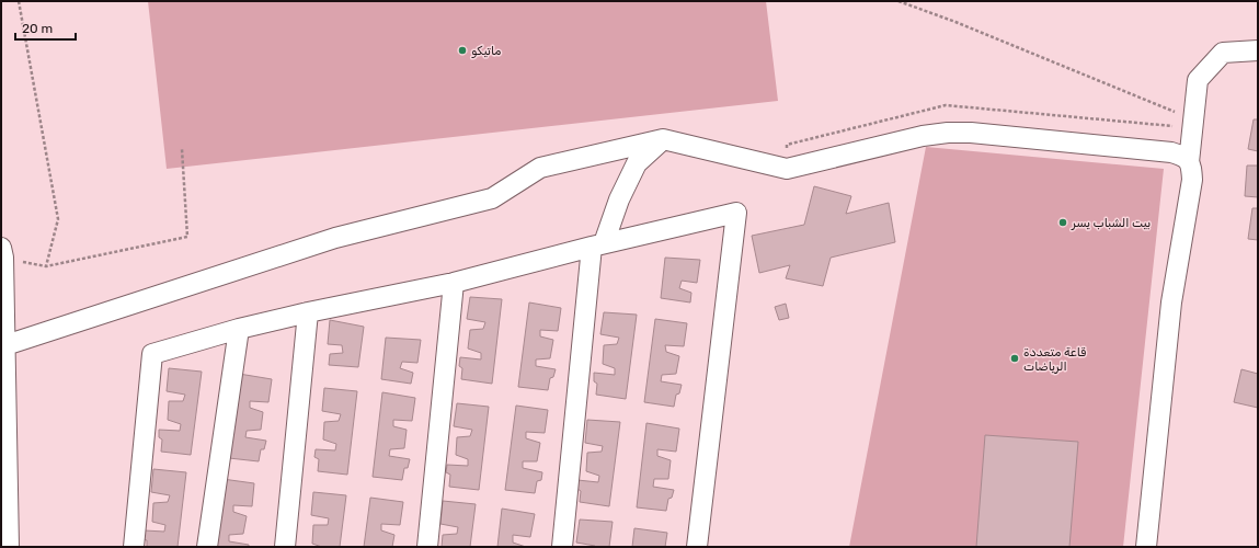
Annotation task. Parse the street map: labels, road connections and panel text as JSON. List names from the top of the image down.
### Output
{
  "places": ["ماتيكو", "بيت الشباب يسر", "قاعة متعددة الرياضات"],
  "scale_bar": "20 m"
}
